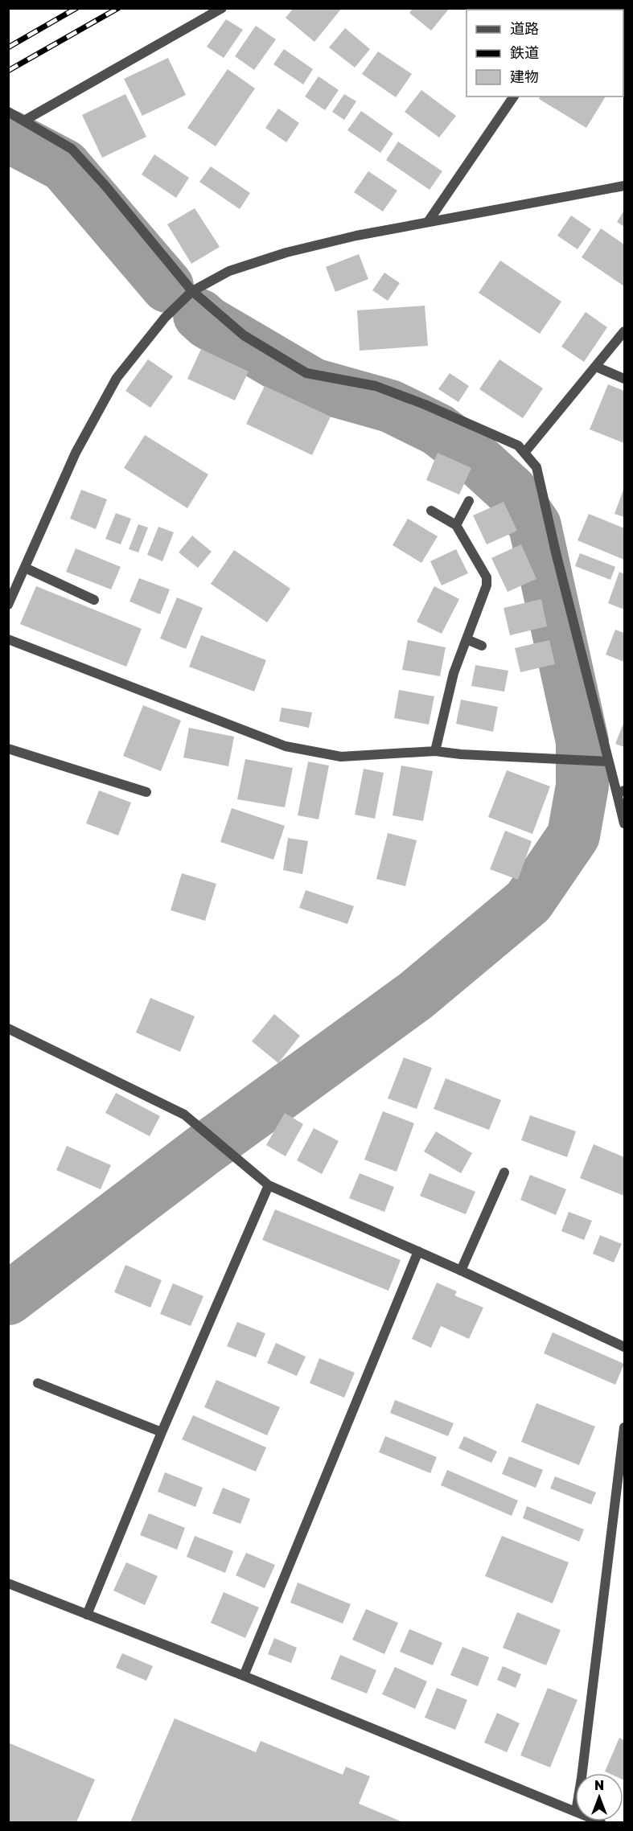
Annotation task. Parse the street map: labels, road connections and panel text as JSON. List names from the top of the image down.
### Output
{
  "legend": ["道路", "鉄道", "建物"],
  "north": "top"
}
